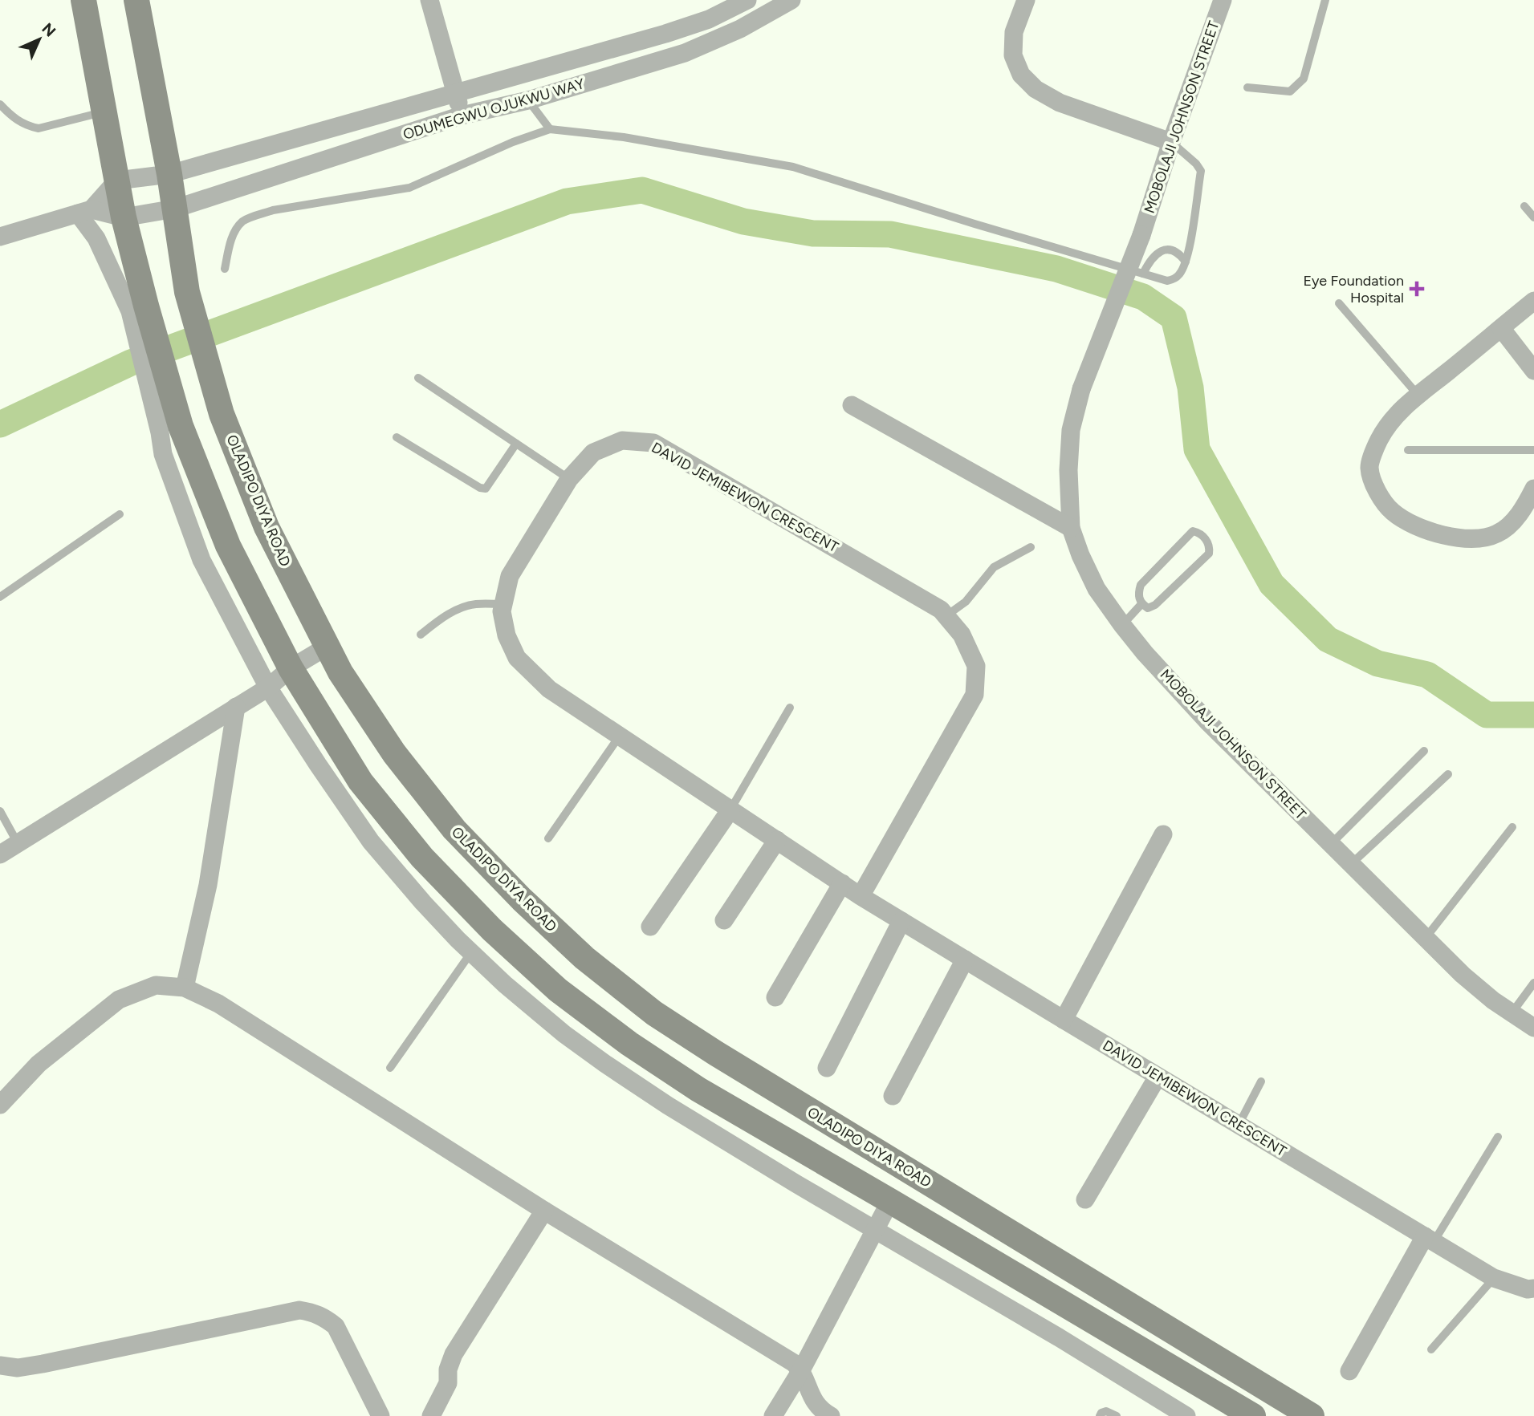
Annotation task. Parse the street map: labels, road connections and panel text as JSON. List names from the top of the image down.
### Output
{
  "streets": {
    "main road": ["OLADIPO DIYA ROAD"],
    "street": ["ODUMEGWU OJUKWU WAY", "MOBOLAJI JOHNSON STREET", "DAVID JEMIBEWON CRESCENT"]
  },
  "crossings": [
    ["ODUMEGWU OJUKWU WAY", "OLADIPO DIYA ROAD"]
  ],
  "places": {
    "health": ["Eye Foundation Hospital"]
  },
  "north": "top right"
}
